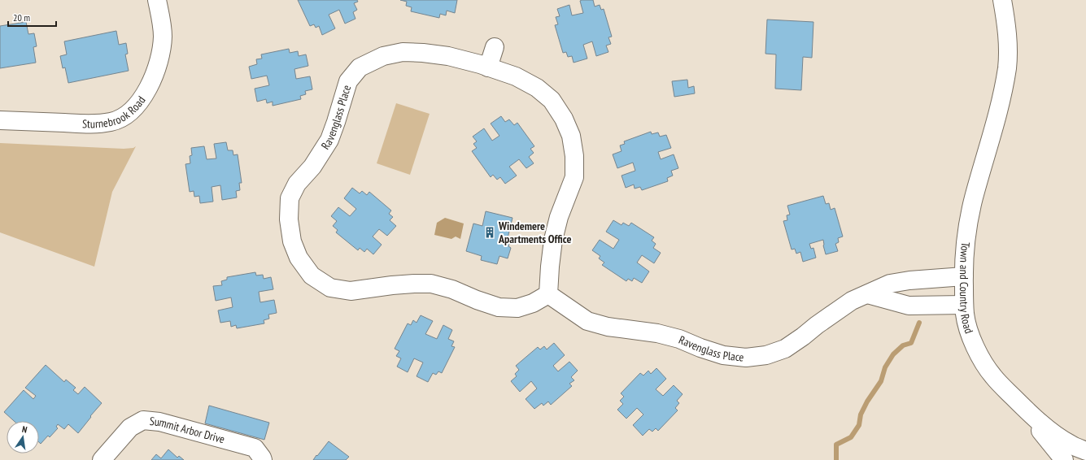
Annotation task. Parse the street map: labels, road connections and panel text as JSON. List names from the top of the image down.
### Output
{
  "streets": {
    "street": [
      "Sturnebrook Road",
      "Ravenglass Place",
      "Town and Country Road",
      "Summit Arbor Drive"
    ]
  },
  "crossings": [
    ["Ravenglass Place", "Town and Country Road"]
  ],
  "places": {
    "building": ["Windemere Apartments Office"]
  },
  "scale_bar": "20 m",
  "north": "top"
}
